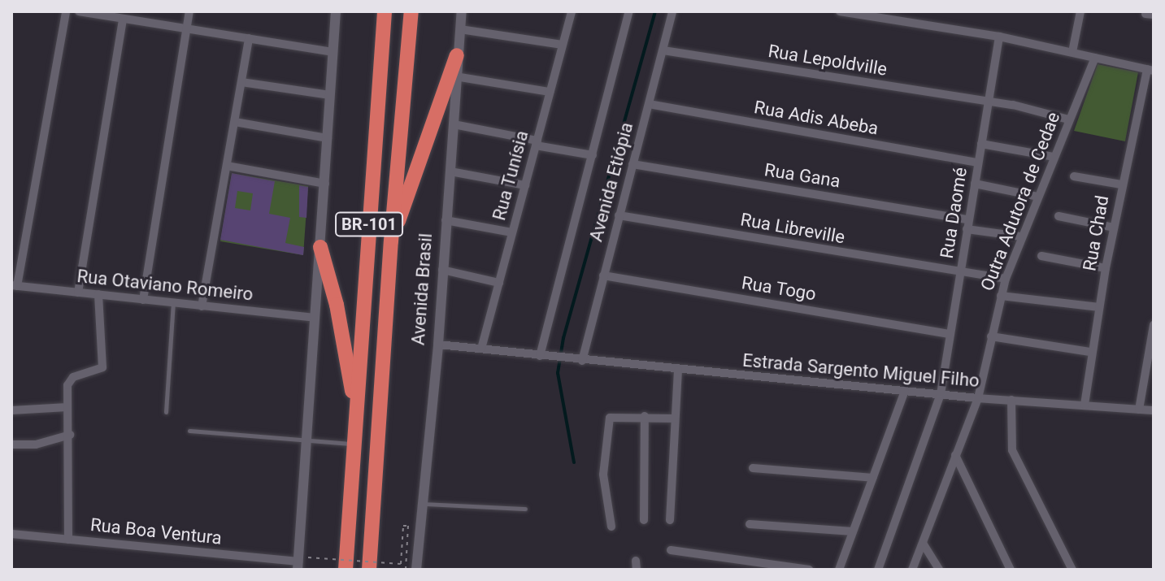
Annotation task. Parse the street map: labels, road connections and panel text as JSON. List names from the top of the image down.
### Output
{
  "streets": {
    "highway": ["BR-101", "Avenida Brasil"],
    "street": [
      "Rua Lepoldville",
      "Rua Adis Abeba",
      "Rua Tunísia",
      "Rua Gana",
      "Avenida Etiópia",
      "Outra Adutora de Cedae",
      "Rua Daomé",
      "Rua Libreville",
      "Rua Chad",
      "Rua Otaviano Romeiro",
      "Rua Togo",
      "Estrada Sargento Miguel Filho",
      "Rua Boa Ventura"
    ]
  },
  "crossings": [
    ["Rua Lepoldville", "Avenida Etiópia"],
    ["Rua Lepoldville", "Outra Adutora de Cedae"],
    ["Rua Lepoldville", "Rua Daomé"],
    ["Rua Adis Abeba", "Avenida Etiópia"],
    ["Rua Adis Abeba", "Rua Daomé"],
    ["Rua Gana", "Avenida Etiópia"],
    ["Rua Gana", "Outra Adutora de Cedae"],
    ["Rua Gana", "Rua Daomé"],
    ["Avenida Etiópia", "Rua Libreville"],
    ["Avenida Etiópia", "Rua Togo"],
    ["Avenida Etiópia", "Estrada Sargento Miguel Filho"],
    ["Outra Adutora de Cedae", "Rua Libreville"],
    ["Outra Adutora de Cedae", "Estrada Sargento Miguel Filho"],
    ["Rua Daomé", "Rua Libreville"],
    ["Rua Daomé", "Rua Togo"],
    ["Rua Daomé", "Estrada Sargento Miguel Filho"],
    ["Rua Chad", "Estrada Sargento Miguel Filho"]
  ]
}
